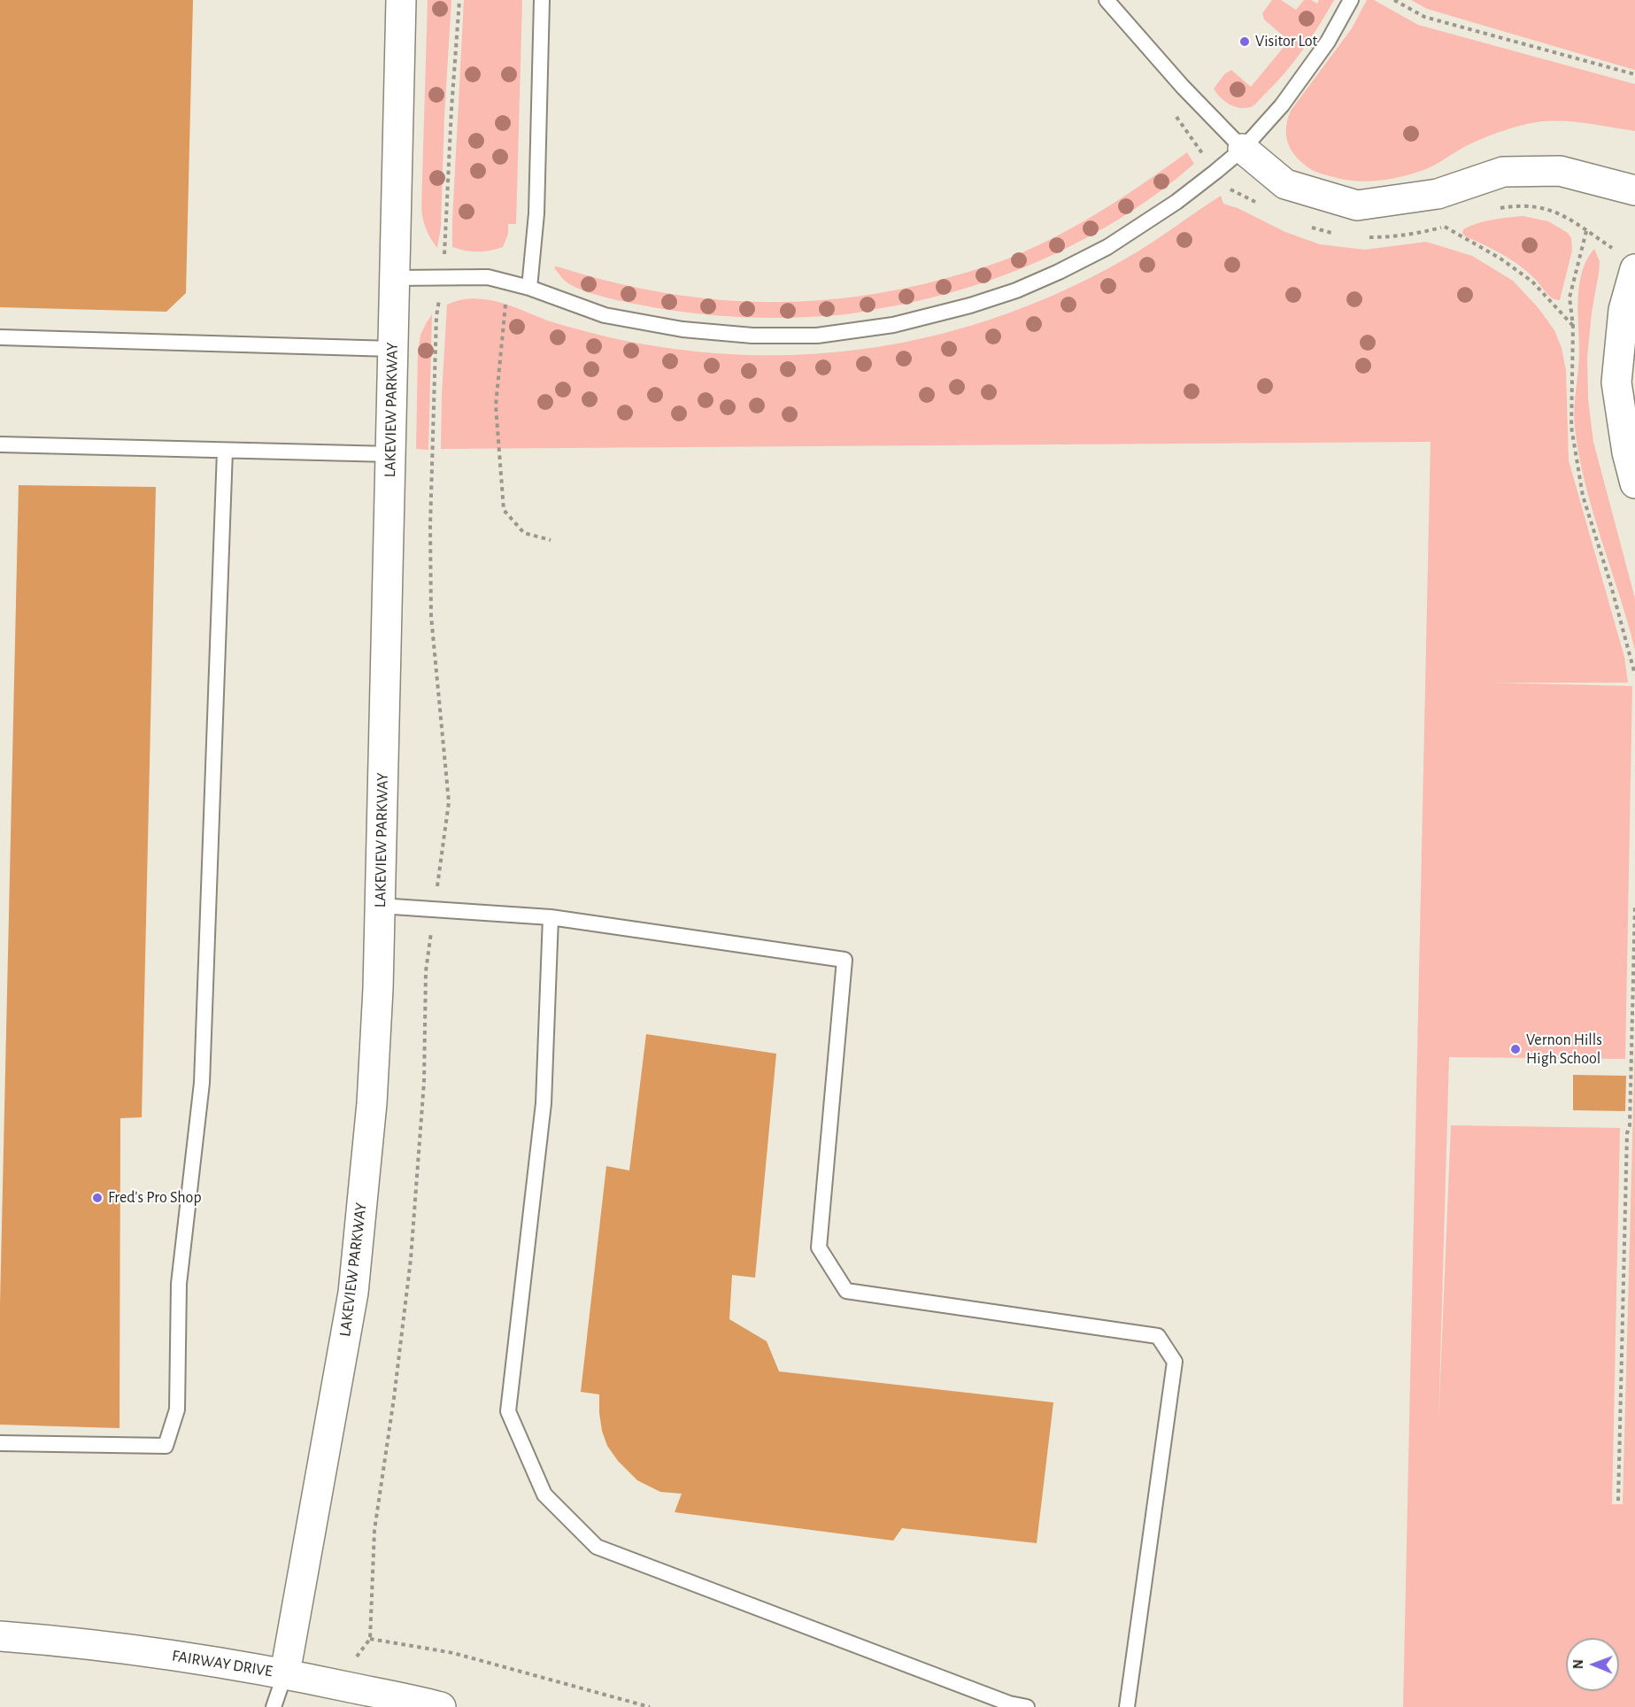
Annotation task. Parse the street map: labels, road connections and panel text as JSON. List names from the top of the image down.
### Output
{
  "streets": {
    "street": ["LAKEVIEW PARKWAY", "FAIRWAY DRIVE"]
  },
  "crossings": [
    ["LAKEVIEW PARKWAY", "FAIRWAY DRIVE"]
  ],
  "places": ["Visitor Lot", "Vernon Hills High School", "Fred's Pro Shop"],
  "north": "left"
}
